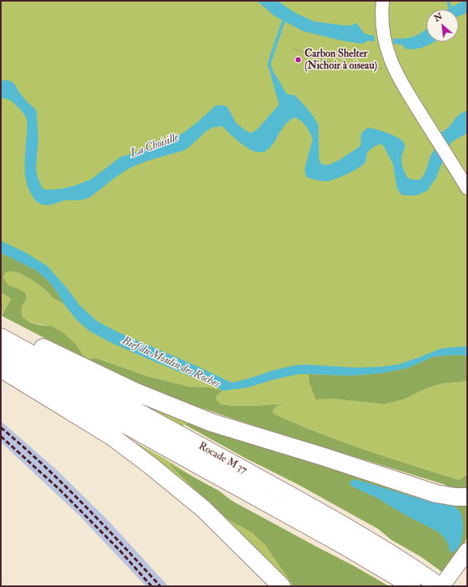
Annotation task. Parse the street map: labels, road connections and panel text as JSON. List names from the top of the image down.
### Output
{
  "streets": {
    "highway": ["Rocade M 37"]
  },
  "water": ["La Choisille", "Bief du Moulin des Roches"],
  "places": ["Carbon Shelter (Nichoir à oiseau)"],
  "north": "top left"
}
